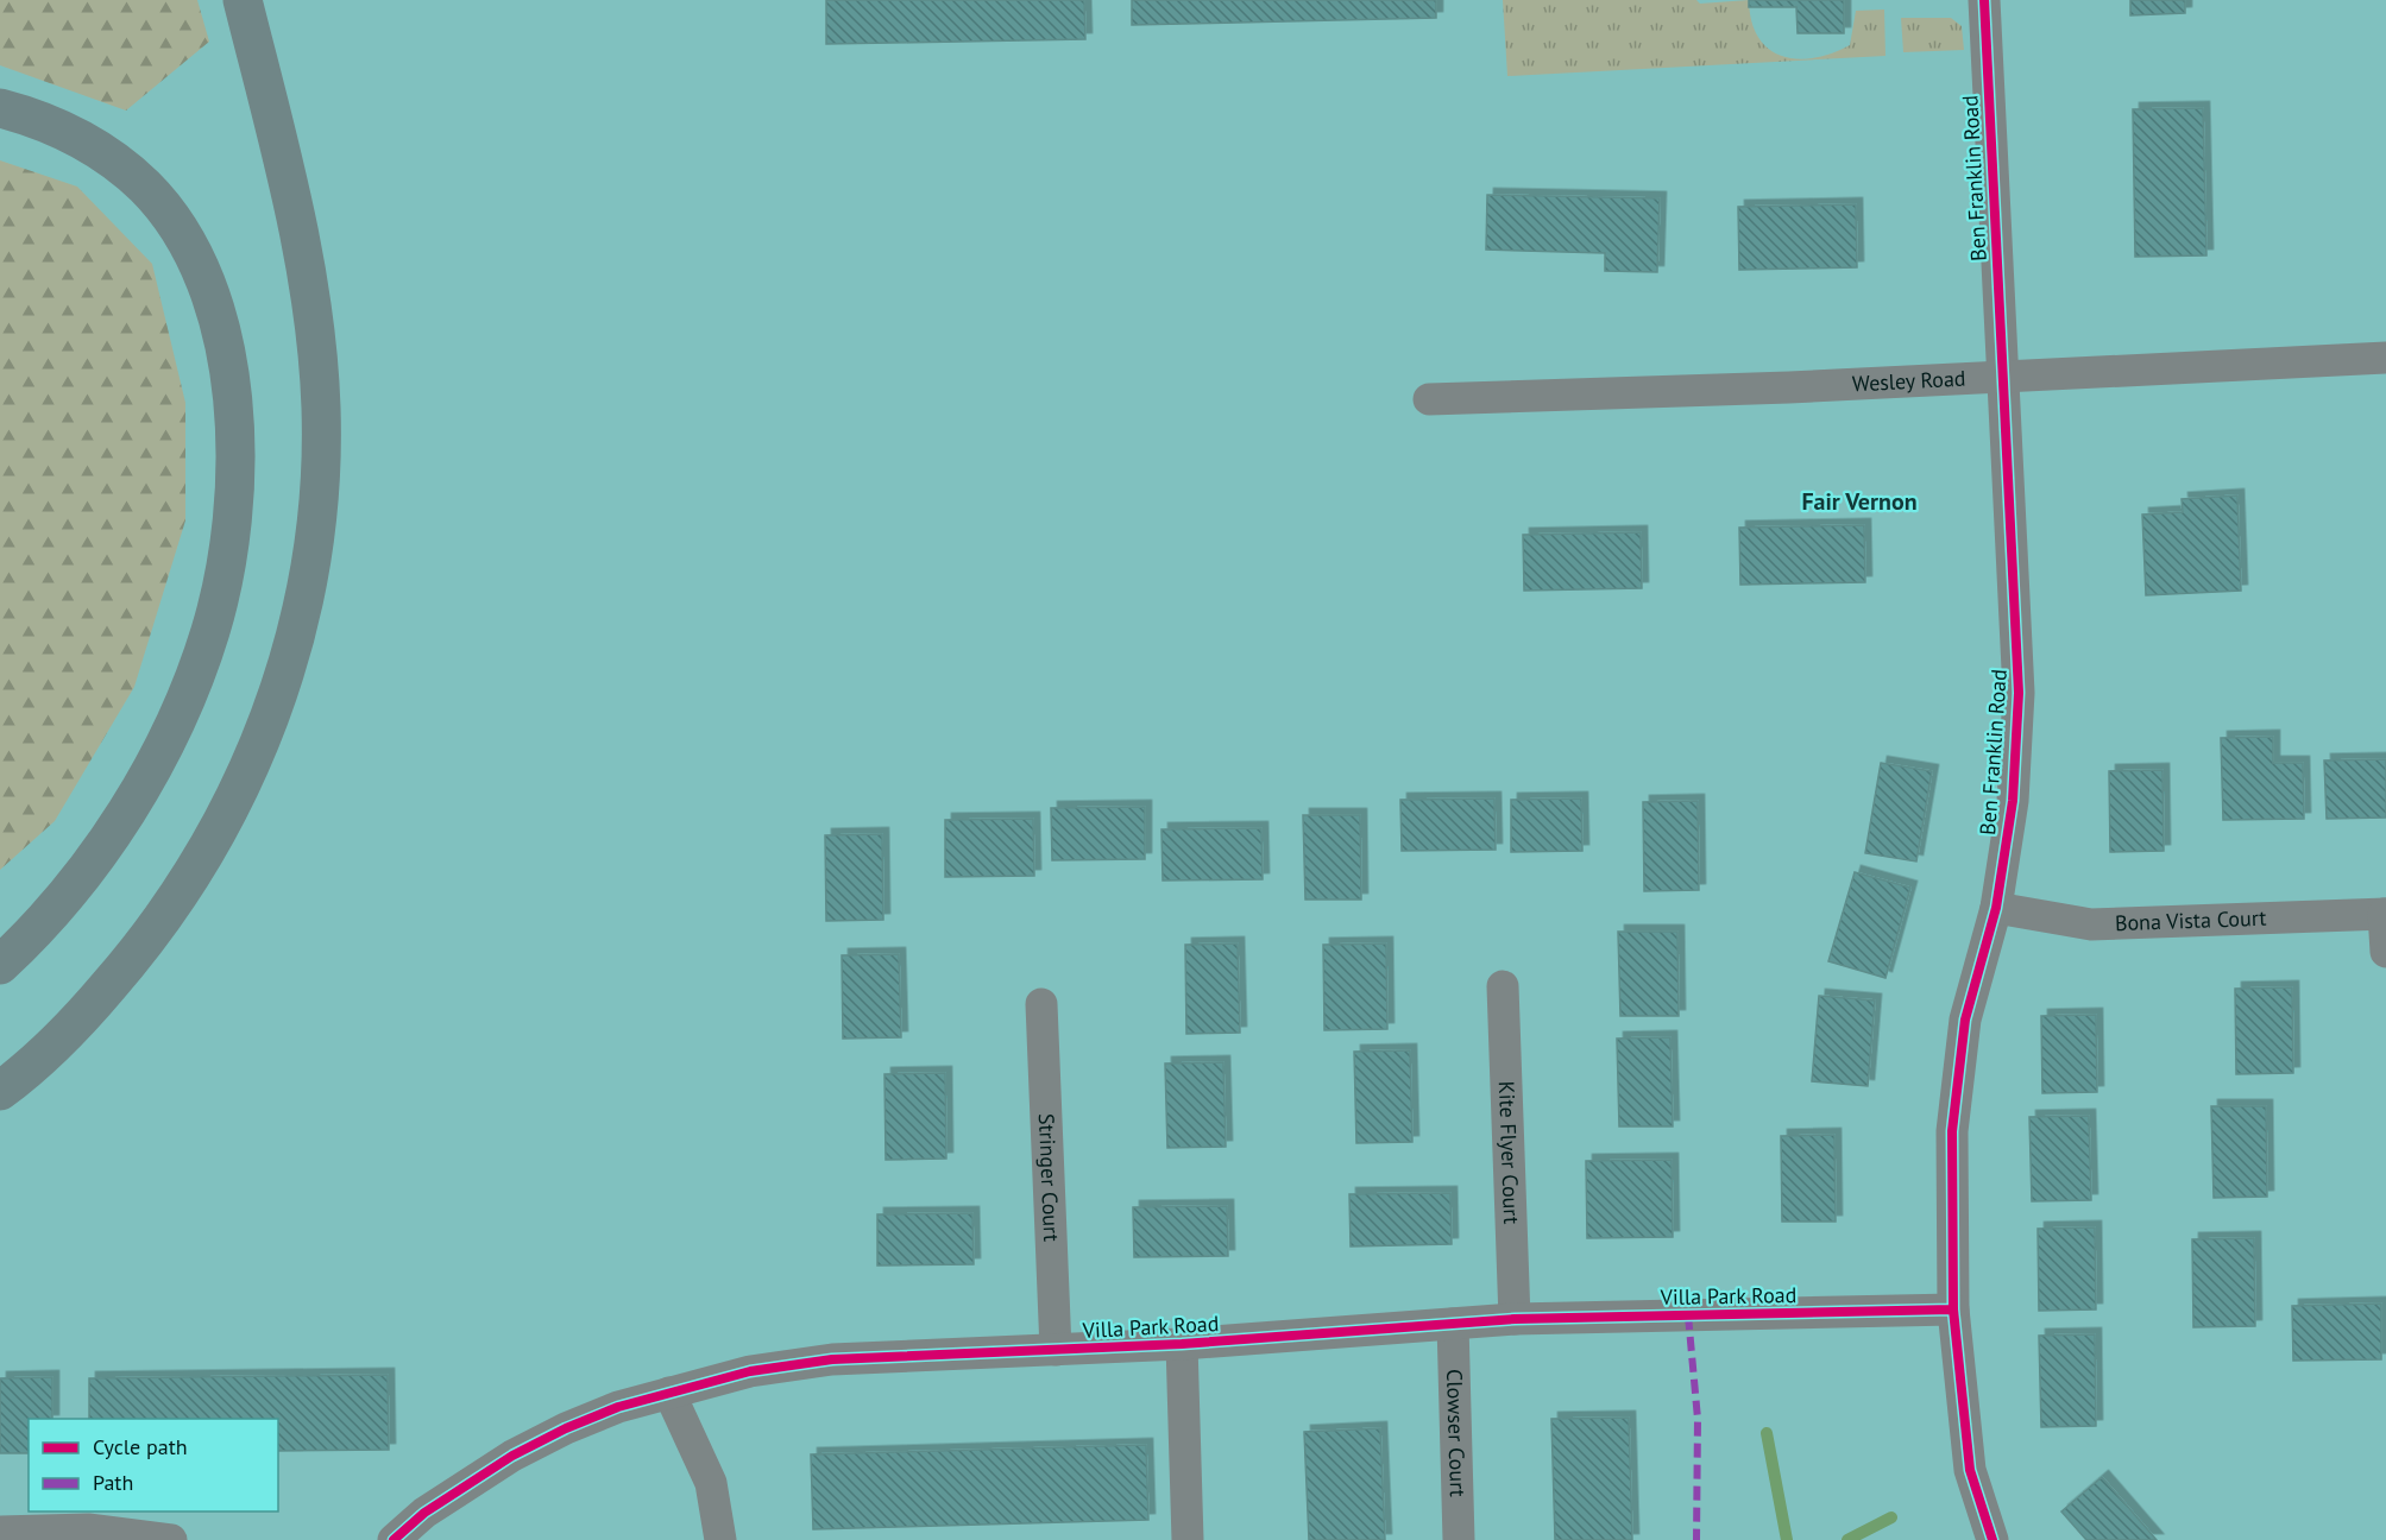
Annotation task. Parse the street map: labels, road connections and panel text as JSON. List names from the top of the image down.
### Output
{
  "streets": {
    "street": [
      "Ben Franklin Road",
      "Wesley Road",
      "Bona Vista Court",
      "Kite Flyer Court",
      "Stringer Court",
      "Villa Park Road",
      "Clowser Court"
    ]
  },
  "crossings": [
    ["Ben Franklin Road", "Wesley Road"],
    ["Ben Franklin Road", "Bona Vista Court"],
    ["Ben Franklin Road", "Villa Park Road"],
    ["Kite Flyer Court", "Villa Park Road"],
    ["Stringer Court", "Villa Park Road"],
    ["Villa Park Road", "Clowser Court"]
  ],
  "districts": ["Fair Vernon"],
  "legend": ["Cycle path", "Path"]
}
